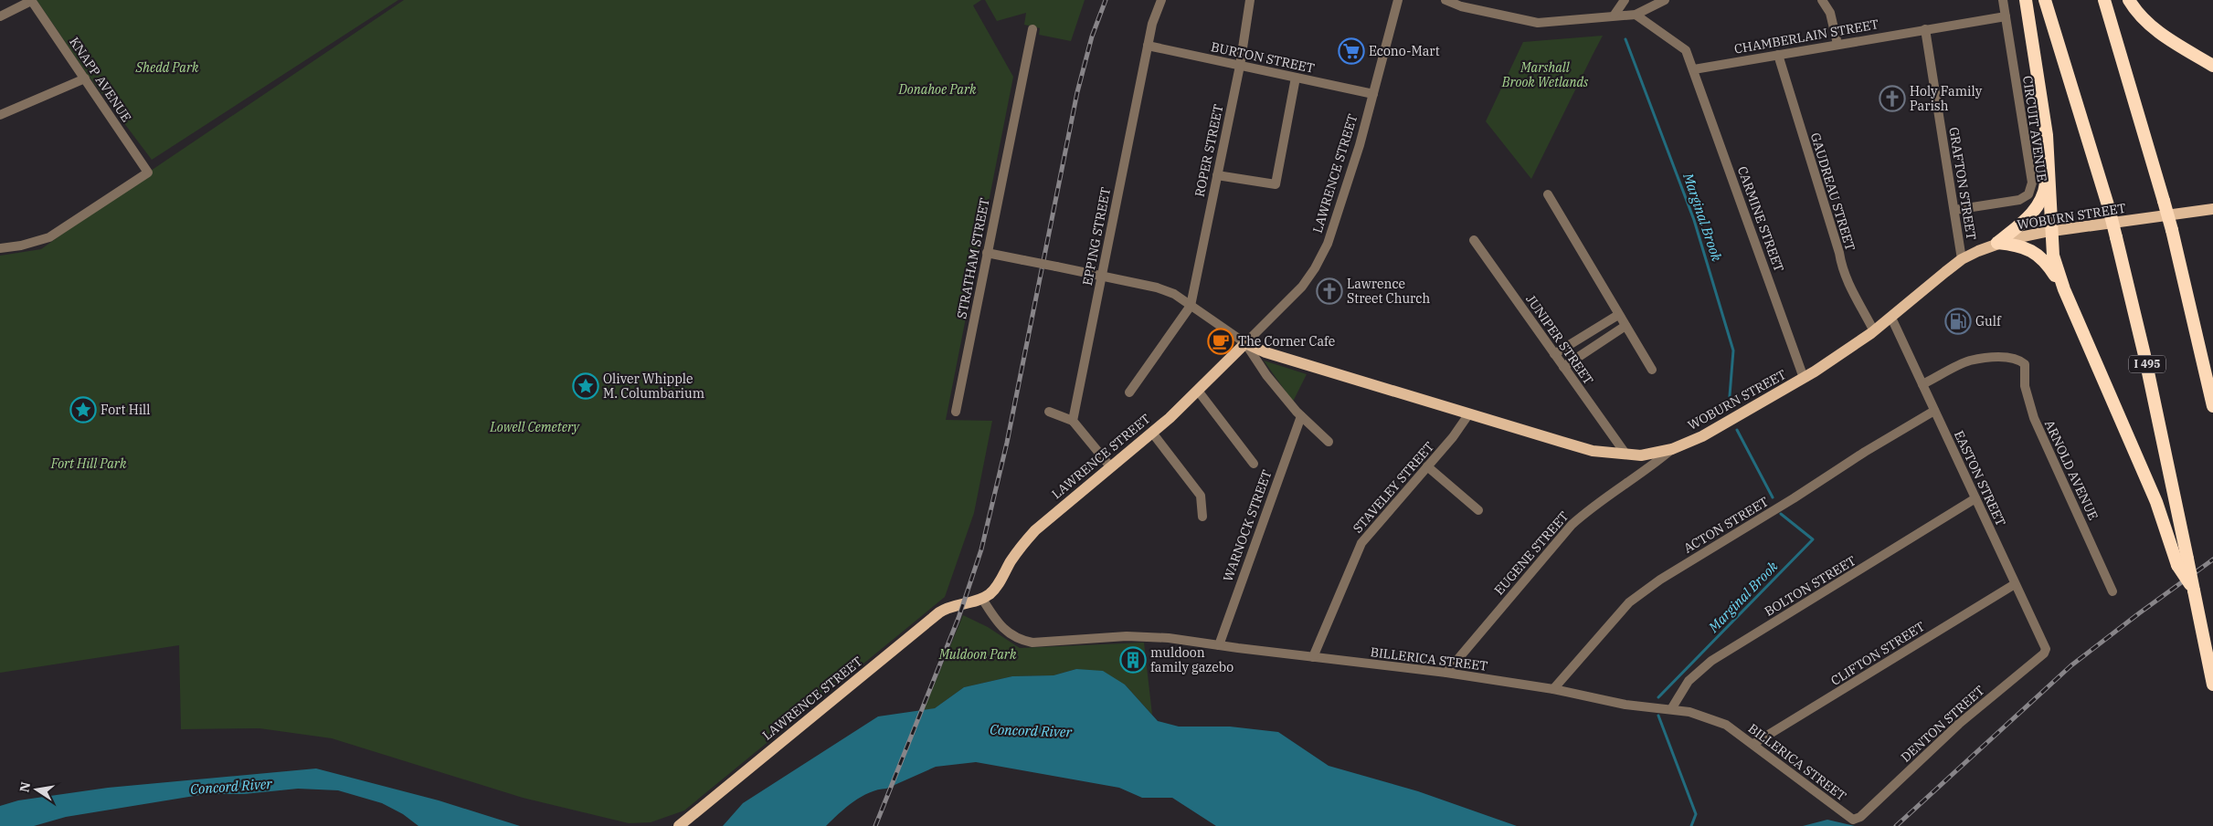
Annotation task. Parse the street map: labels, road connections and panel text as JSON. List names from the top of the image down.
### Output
{
  "streets": {
    "highway": ["I 495"],
    "main road": ["LAWRENCE STREET", "WOBURN STREET"],
    "street": [
      "CHAMBERLAIN STREET",
      "BURTON STREET",
      "KNAPP AVENUE",
      "CIRCUIT AVENUE",
      "ROPER STREET",
      "GRAFTON STREET",
      "GAUDREAU STREET",
      "CARMINE STREET",
      "EPPING STREET",
      "STRATHAM STREET",
      "JUNIPER STREET",
      "ARNOLD AVENUE",
      "EASTON STREET",
      "STAVELEY STREET",
      "ACTON STREET",
      "WARNOCK STREET",
      "EUGENE STREET",
      "BOLTON STREET",
      "CLIFTON STREET",
      "BILLERICA STREET",
      "DENTON STREET"
    ]
  },
  "crossings": [
    ["CHAMBERLAIN STREET", "CIRCUIT AVENUE"],
    ["CHAMBERLAIN STREET", "GRAFTON STREET"],
    ["CHAMBERLAIN STREET", "GAUDREAU STREET"],
    ["CHAMBERLAIN STREET", "CARMINE STREET"],
    ["BURTON STREET", "ROPER STREET"],
    ["BURTON STREET", "LAWRENCE STREET"],
    ["BURTON STREET", "EPPING STREET"],
    ["CIRCUIT AVENUE", "GRAFTON STREET"],
    ["LAWRENCE STREET", "WOBURN STREET"],
    ["LAWRENCE STREET", "BILLERICA STREET"],
    ["GRAFTON STREET", "WOBURN STREET"],
    ["GAUDREAU STREET", "WOBURN STREET"],
    ["WOBURN STREET", "CARMINE STREET"],
    ["WOBURN STREET", "JUNIPER STREET"],
    ["WOBURN STREET", "EASTON STREET"],
    ["WOBURN STREET", "STAVELEY STREET"],
    ["WOBURN STREET", "EUGENE STREET"],
    ["ARNOLD AVENUE", "EASTON STREET"],
    ["EASTON STREET", "ACTON STREET"],
    ["EASTON STREET", "BOLTON STREET"],
    ["EASTON STREET", "CLIFTON STREET"],
    ["EASTON STREET", "DENTON STREET"],
    ["STAVELEY STREET", "BILLERICA STREET"],
    ["ACTON STREET", "BILLERICA STREET"],
    ["WARNOCK STREET", "BILLERICA STREET"],
    ["EUGENE STREET", "BILLERICA STREET"],
    ["BOLTON STREET", "BILLERICA STREET"],
    ["CLIFTON STREET", "BILLERICA STREET"],
    ["BILLERICA STREET", "DENTON STREET"]
  ],
  "water": ["Marginal Brook", "Concord River"],
  "parks": [
    "Shedd Park",
    "Marshall Brook Wetlands",
    "Donahoe Park",
    "Lowell Cemetery",
    "Fort Hill Park",
    "Muldoon Park"
  ],
  "places": {
    "supermarket": ["Econo-Mart"],
    "church": ["Holy Family Parish", "Lawrence Street Church"],
    "fuel station": ["Gulf"],
    "cafe": ["The Corner Cafe"],
    "place": ["Oliver Whipple M. Columbarium", "Fort Hill"],
    "building": ["muldoon family gazebo"]
  },
  "north": "left"
}
